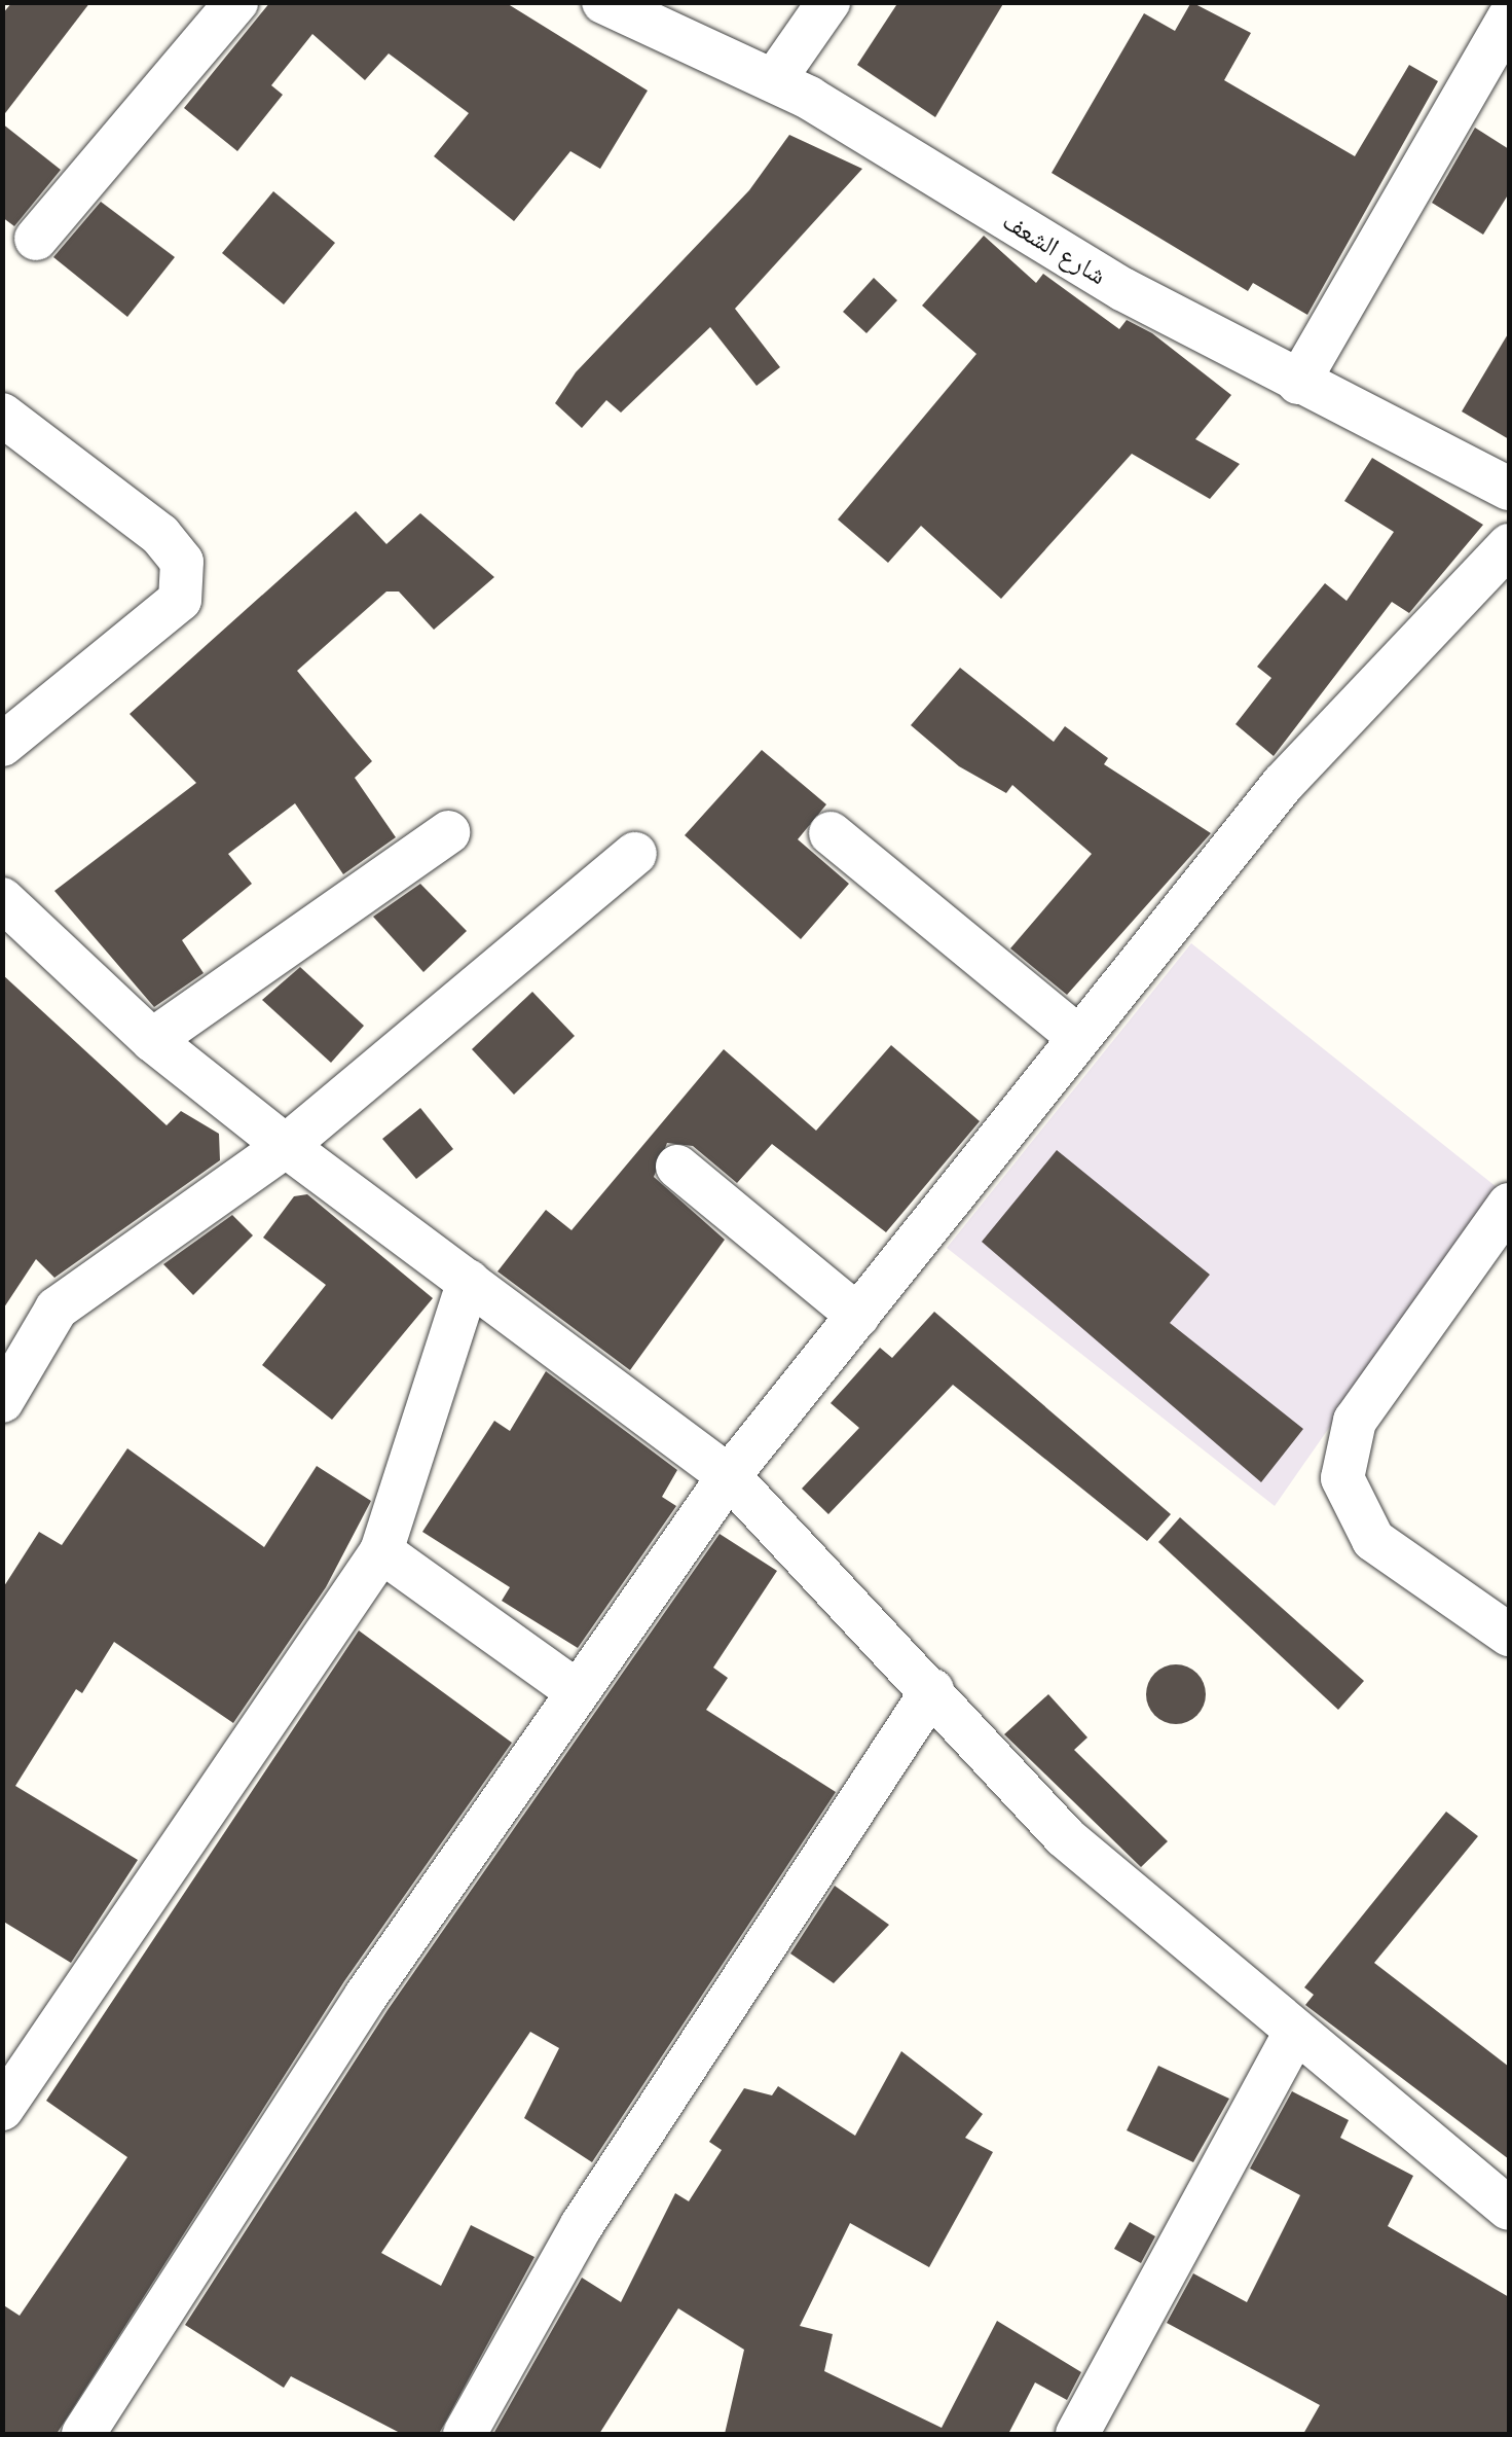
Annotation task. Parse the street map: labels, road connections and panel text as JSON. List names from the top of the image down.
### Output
{
  "streets": {
    "street": ["شارع الشعف"]
  }
}
